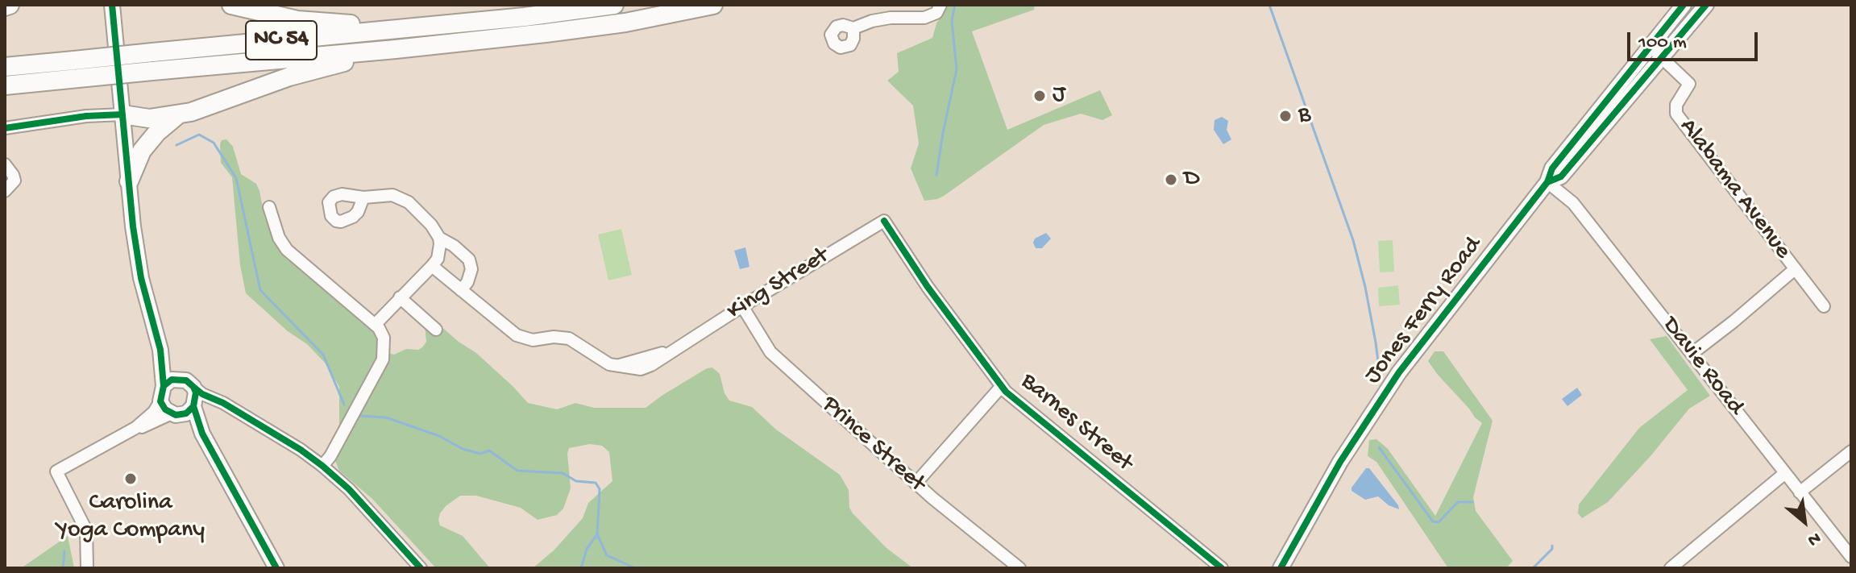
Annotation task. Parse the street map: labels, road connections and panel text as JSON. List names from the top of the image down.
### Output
{
  "streets": {
    "highway": ["NC 54"],
    "main road": ["Jones Ferry Road"],
    "street": [
      "Alabama Avenue",
      "King Street",
      "Davie Road",
      "Barnes Street",
      "Prince Street"
    ]
  },
  "crossings": [
    ["Alabama Avenue", "Jones Ferry Road"],
    ["King Street", "Barnes Street"],
    ["King Street", "Prince Street"],
    ["Jones Ferry Road", "Davie Road"]
  ],
  "places": [
    "J",
    "B",
    "D",
    "Carolina Yoga Company"
  ],
  "scale_bar": "100 m",
  "north": "bottom right"
}
